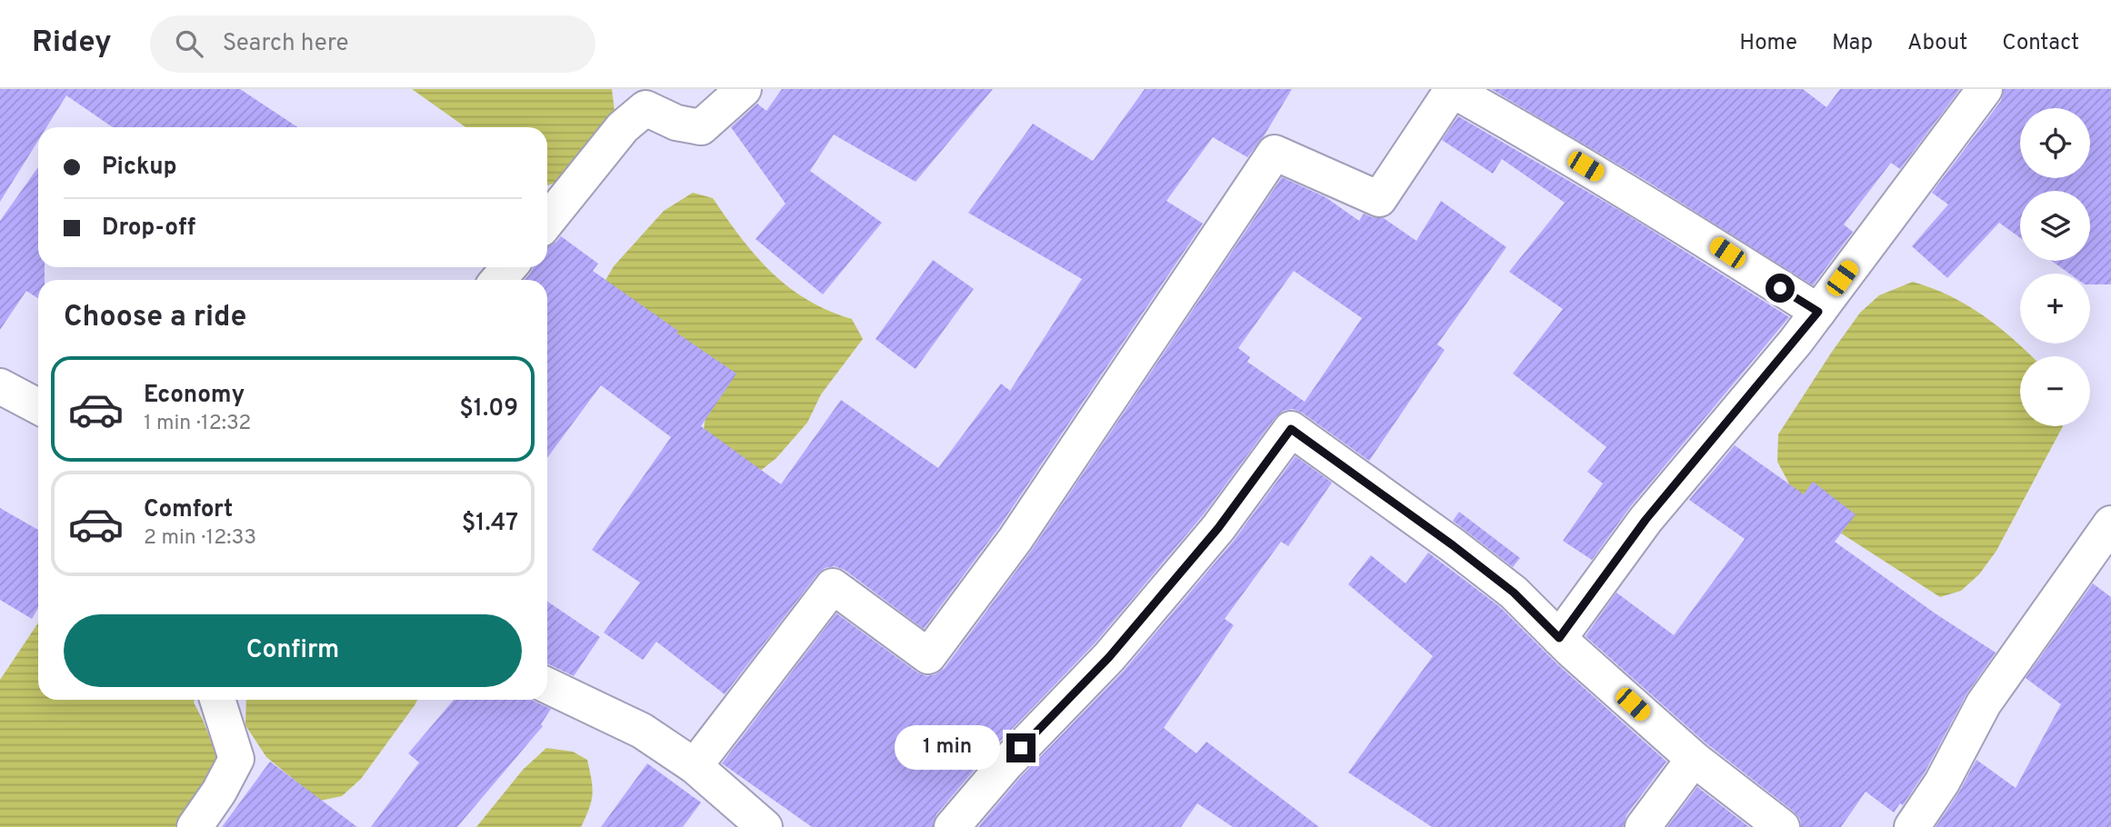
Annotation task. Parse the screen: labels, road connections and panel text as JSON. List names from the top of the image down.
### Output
{
  "page": {
    "header": "Ridey",
    "search": "Search here",
    "nav": [
      "Home",
      "Map",
      "About",
      "Contact"
    ],
    "map_buttons": ["+", "−"],
    "banner": ["Pickup", "Drop-off"],
    "heading": "Choose a ride",
    "list": [
      {
        "name": "Economy",
        "note": "1 min · 12:32",
        "value": "$1.09"
      },
      {
        "name": "Comfort",
        "note": "2 min · 12:33",
        "value": "$1.47"
      }
    ],
    "buttons": "Confirm",
    "bubble": "1 min"
  }
}
